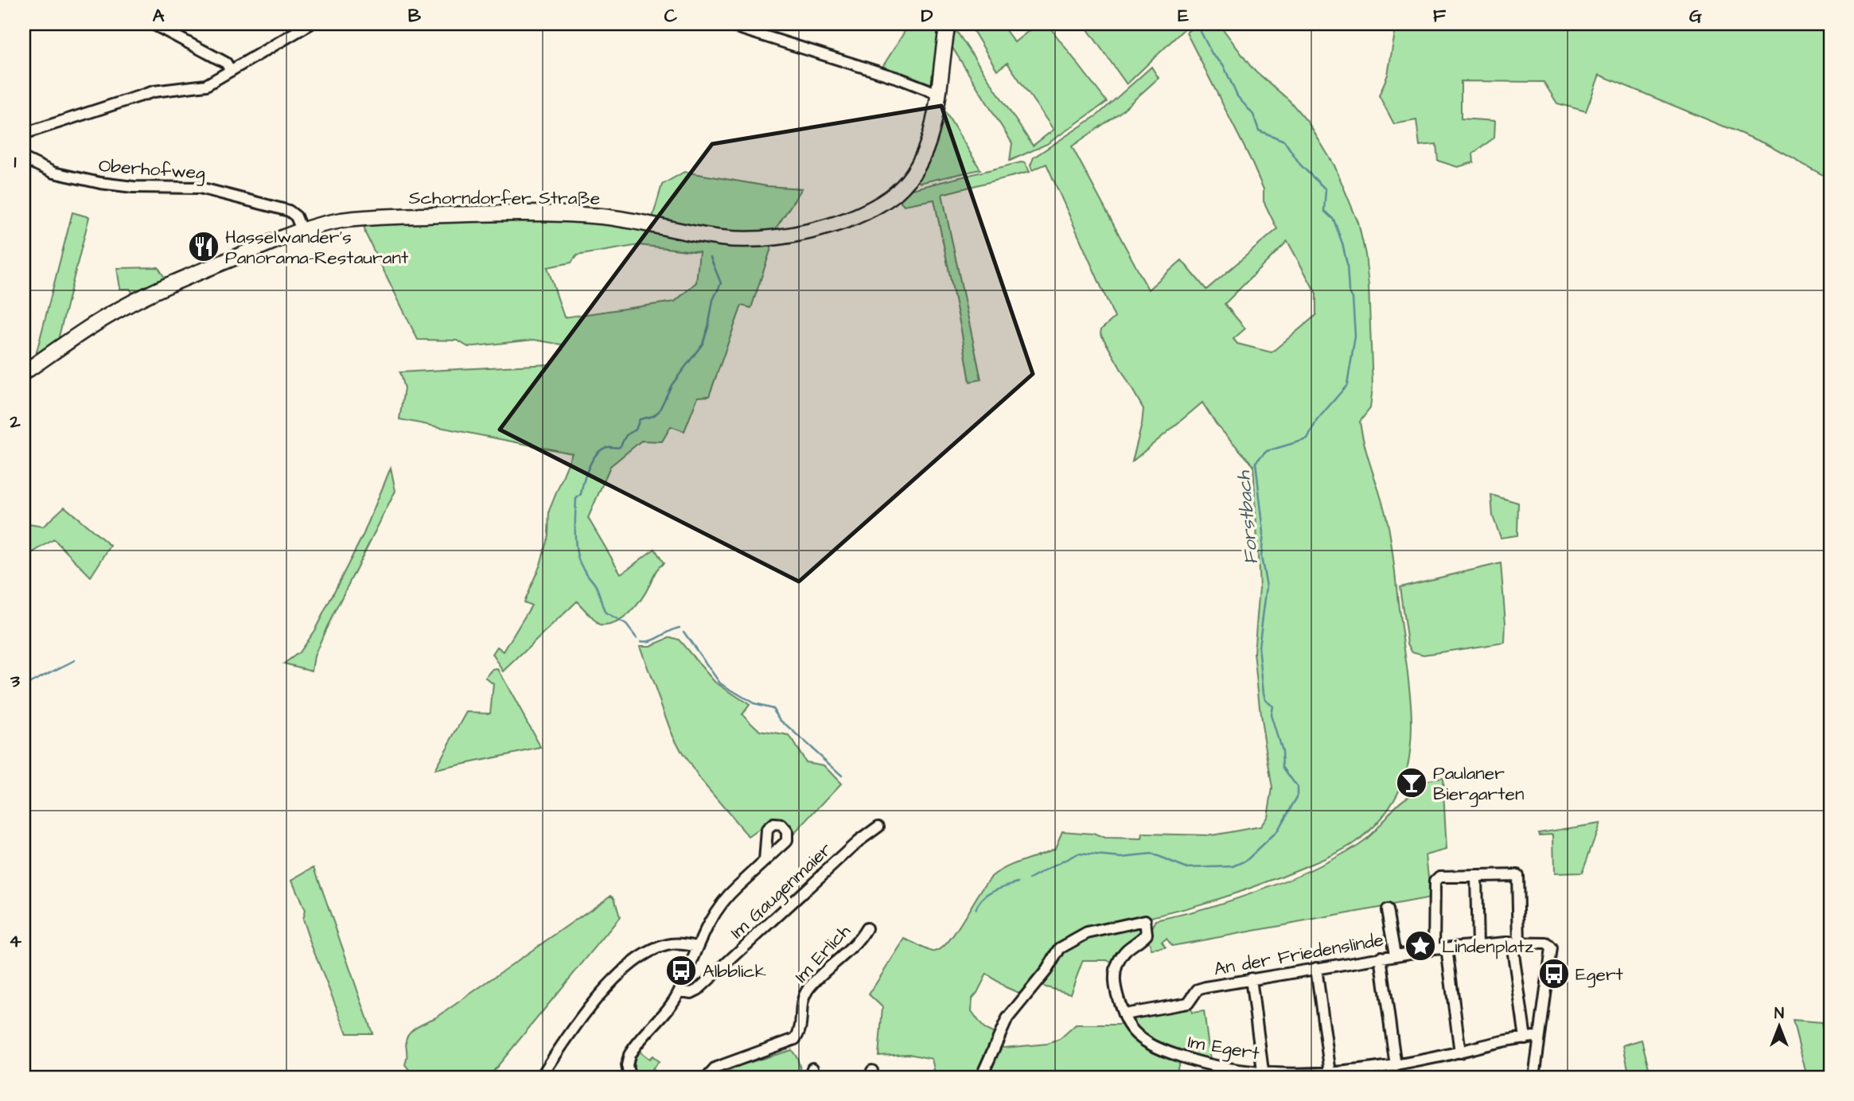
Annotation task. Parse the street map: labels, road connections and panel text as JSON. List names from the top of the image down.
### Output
{
  "streets": {
    "main road": ["Schorndorfer Straße"],
    "street": [
      "Oberhofweg",
      "Im Gaugenmaier",
      "Im Erlich",
      "An der Friedenslinde",
      "Im Egert"
    ]
  },
  "crossings": [
    ["Oberhofweg", "Schorndorfer Straße"],
    ["An der Friedenslinde", "Im Egert"]
  ],
  "water": ["Forstbach"],
  "places": {
    "restaurant": ["Hasselwander's Panorama-Restaurant"],
    "bar": ["Paulaner Biergarten"],
    "place": ["Lindenplatz"],
    "bus stop": ["Albblick", "Egert"]
  },
  "north": "top",
  "grid": {
    "columns": [
      "A",
      "B",
      "C",
      "D",
      "E",
      "F",
      "G"
    ],
    "rows": [
      "1",
      "2",
      "3",
      "4"
    ]
  }
}
